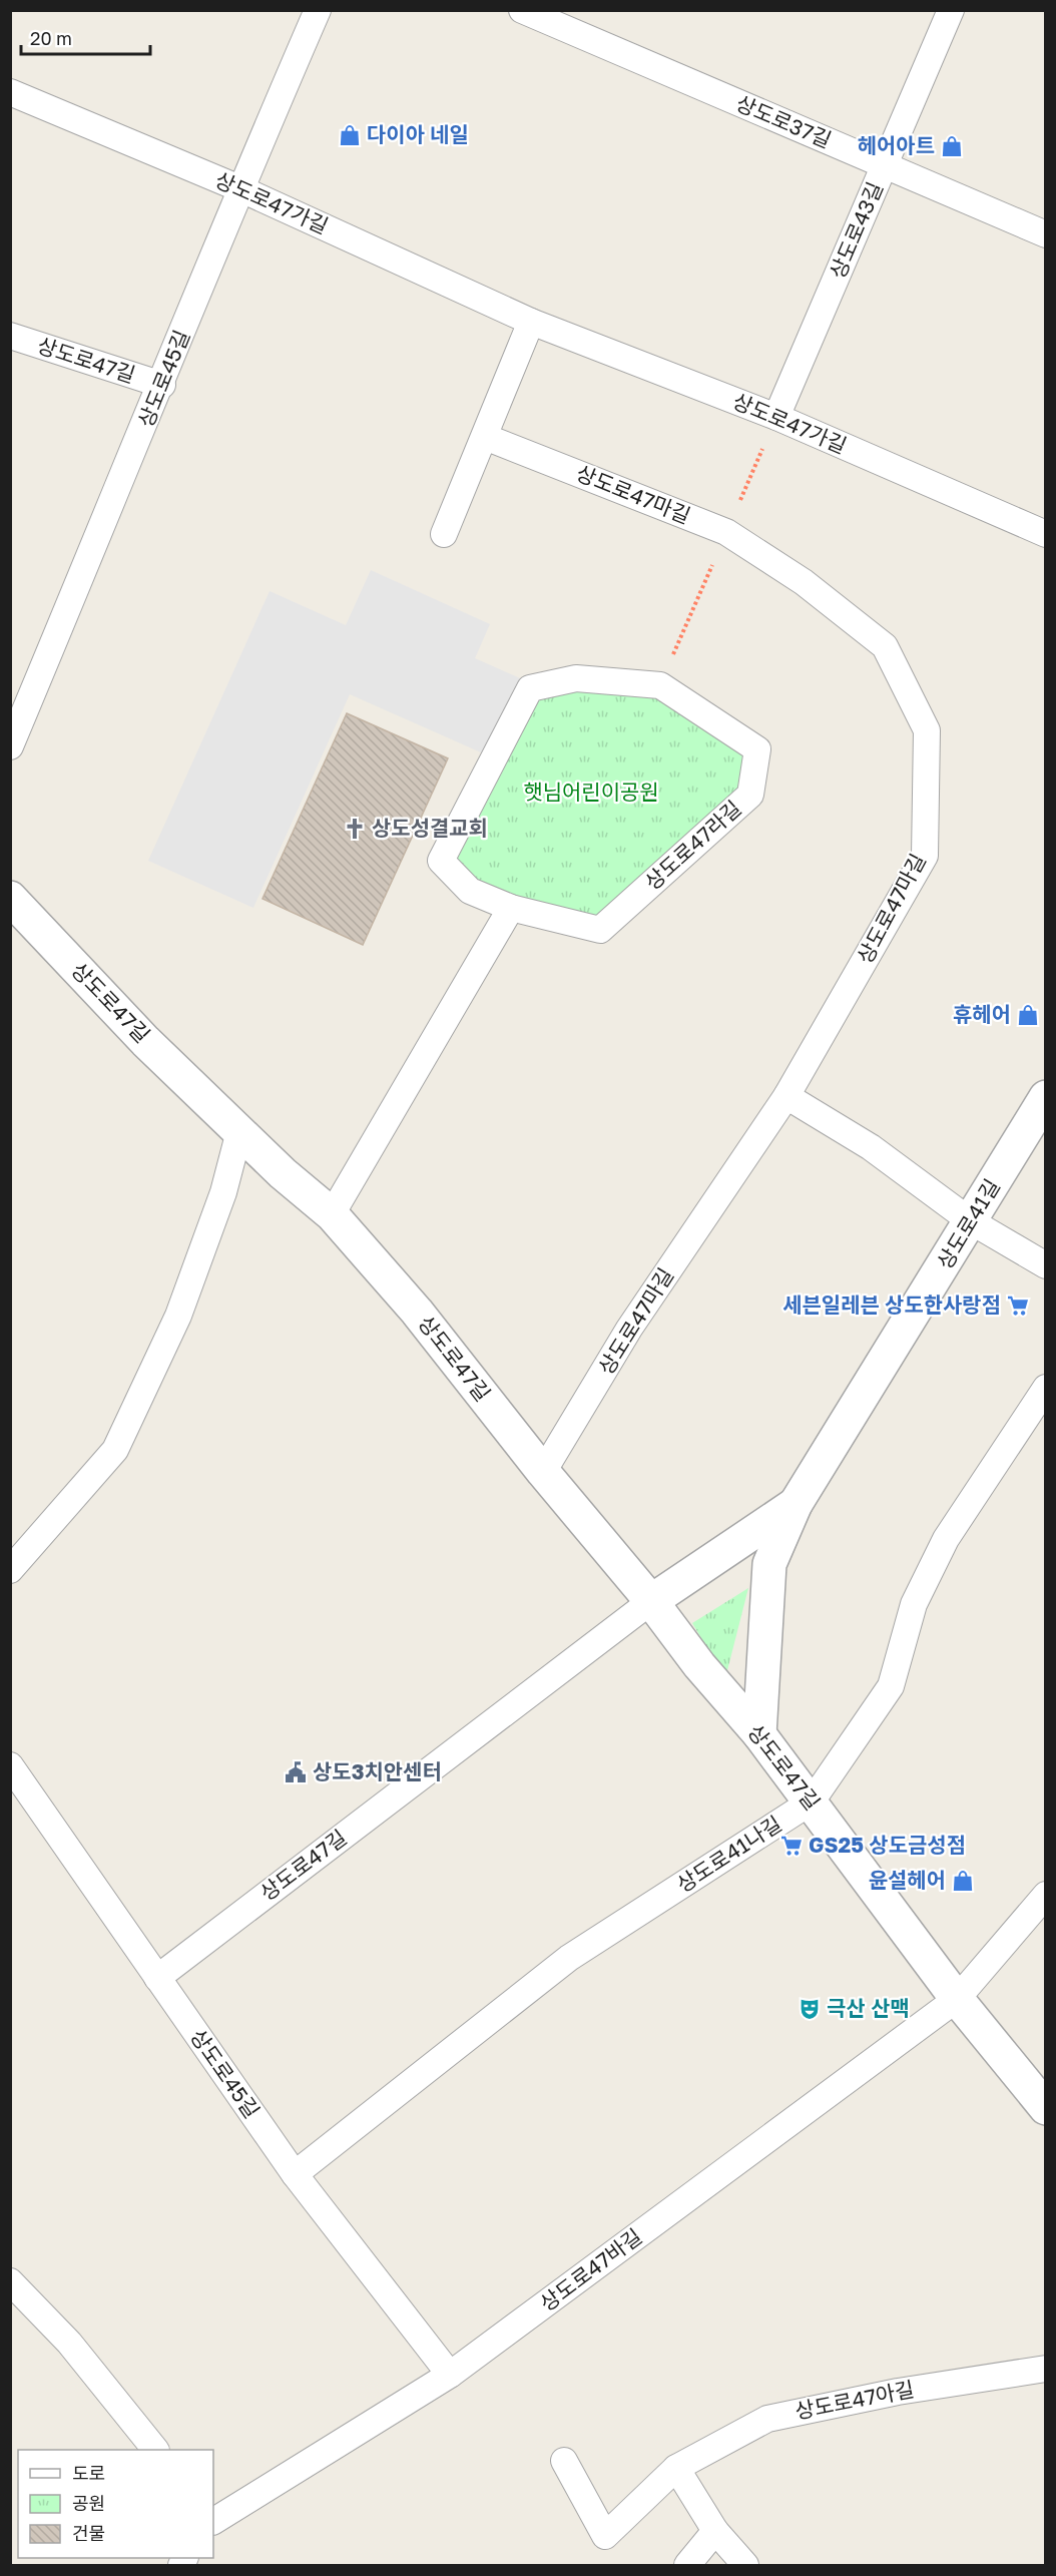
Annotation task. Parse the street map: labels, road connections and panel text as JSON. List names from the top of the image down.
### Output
{
  "streets": {
    "street": ["상도로47길", "상도로41길"],
    "lane": [
      "상도로37길",
      "상도로47가길",
      "상도로43길",
      "상도로45길",
      "상도로47마길",
      "상도로47라길",
      "상도로41나길",
      "상도로47바길",
      "상도로47아길"
    ]
  },
  "crossings": [
    ["상도로37길", "상도로43길"],
    ["상도로47가길", "상도로43길"],
    ["상도로47가길", "상도로45길"],
    ["상도로47길", "상도로45길"],
    ["상도로47길", "상도로47마길"],
    ["상도로47길", "상도로41길"],
    ["상도로47길", "상도로41나길"],
    ["상도로47길", "상도로47바길"],
    ["상도로45길", "상도로41나길"],
    ["상도로45길", "상도로47바길"]
  ],
  "parks": ["햇님어린이공원"],
  "places": {
    "shop": [
      "다이아 네일",
      "헤어아트",
      "휴헤어",
      "윤설헤어"
    ],
    "church": ["상도성결교회"],
    "supermarket": ["세븐일레븐 상도한사랑점", "GS25 상도금성점"],
    "public building": ["상도3치안센터"],
    "theatre": ["극산 산맥"]
  },
  "legend": ["도로", "공원", "건물"],
  "scale_bar": "20 m"
}
